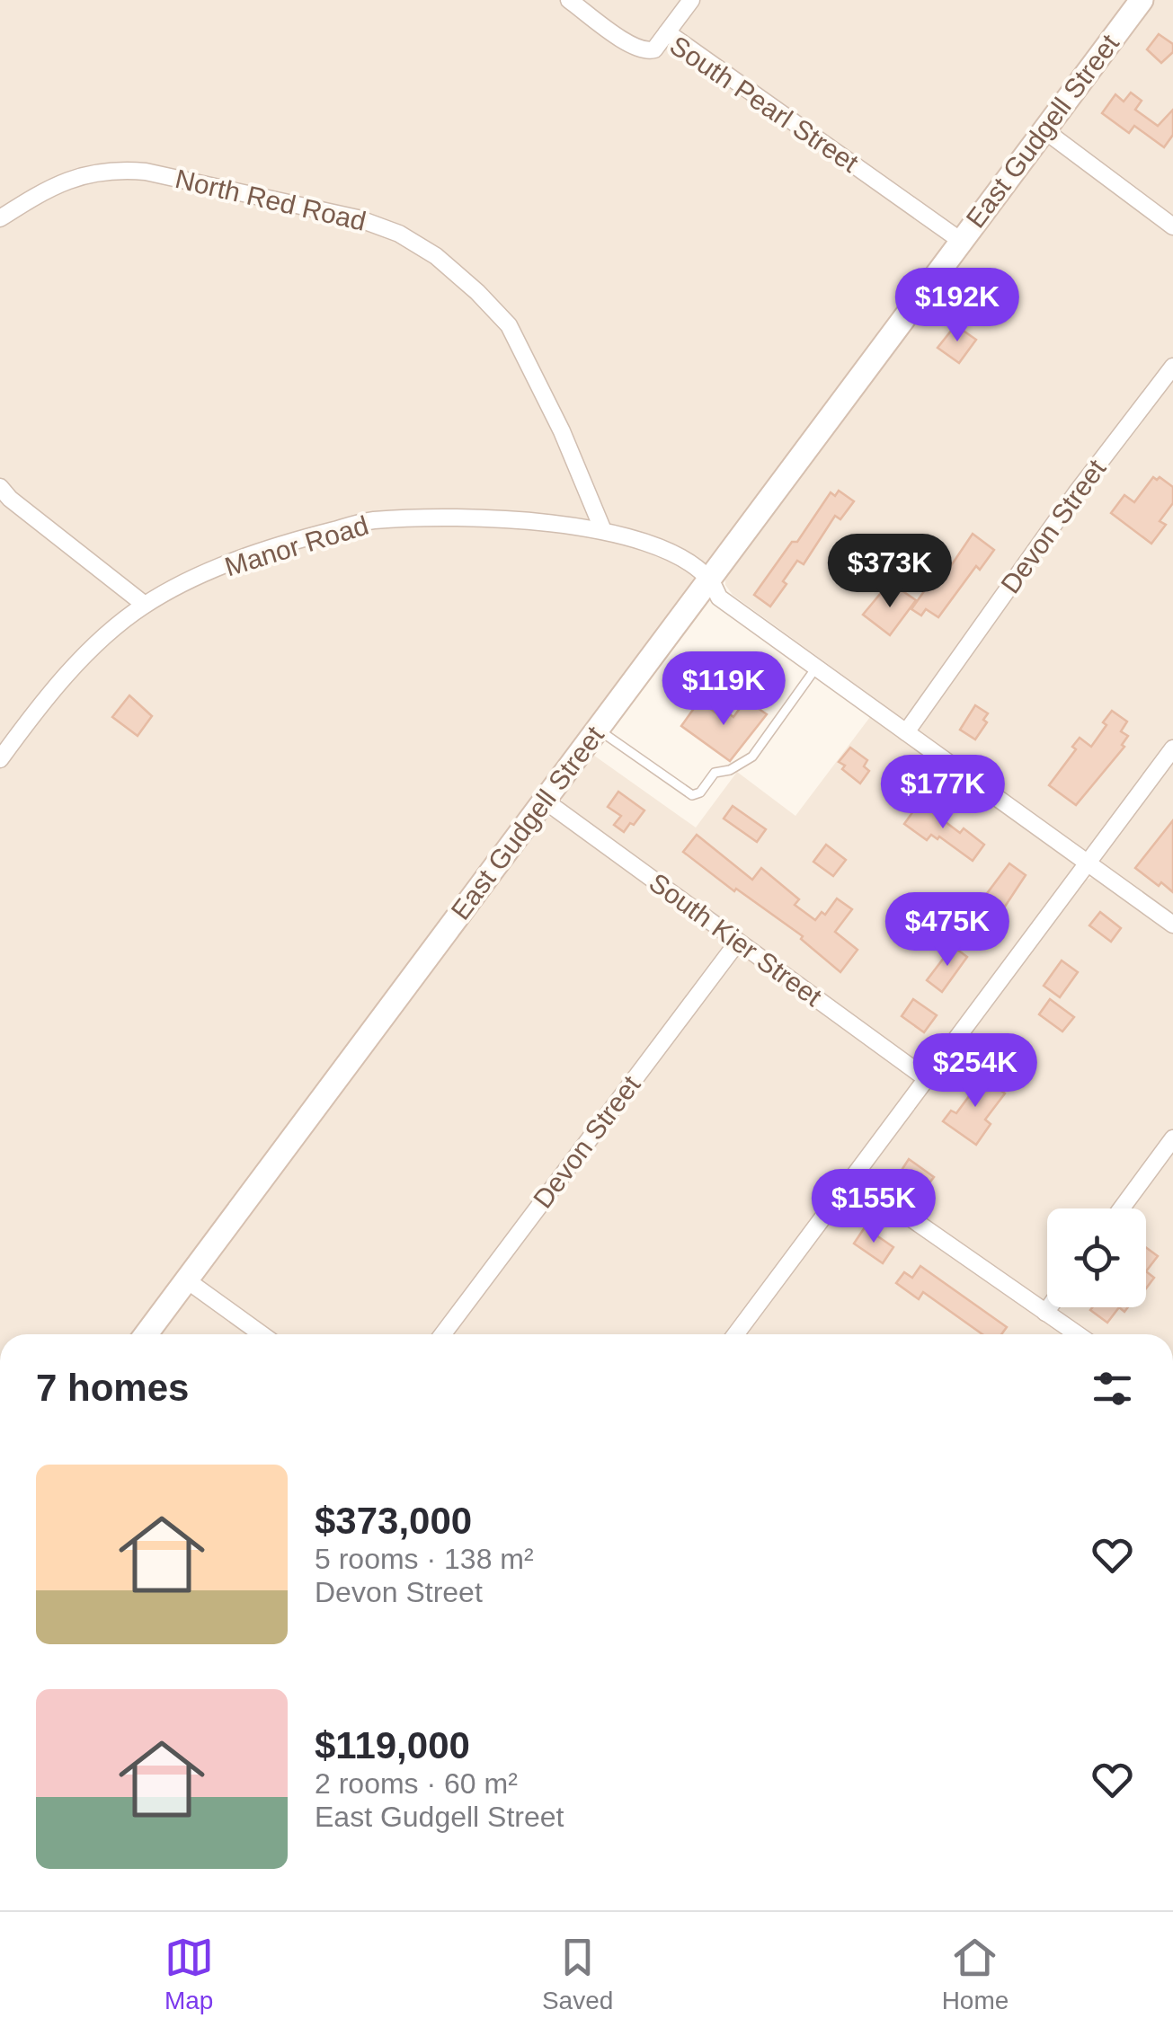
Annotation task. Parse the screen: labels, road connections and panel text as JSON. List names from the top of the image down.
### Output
{
  "streets": {
    "street": [
      "South Pearl Street",
      "East Gudgell Street",
      "North Red Road",
      "Devon Street",
      "Manor Road",
      "South Kier Street"
    ]
  },
  "crossings": [
    ["South Pearl Street", "East Gudgell Street"],
    ["East Gudgell Street", "Manor Road"],
    ["East Gudgell Street", "South Kier Street"],
    ["North Red Road", "Manor Road"],
    ["Devon Street", "Manor Road"],
    ["Devon Street", "South Kier Street"]
  ],
  "page": {
    "price": [
      "$192K",
      "$373K",
      "$119K",
      "$177K",
      "$475K",
      "$254K",
      "$155K"
    ],
    "heading": "7 homes",
    "list": [
      {
        "name": "$373,000",
        "note": "5 rooms · 138 m² · Devon Street"
      },
      {
        "name": "$119,000",
        "note": "2 rooms · 60 m² · East Gudgell Street"
      }
    ],
    "tabs": ["Map", "Saved", "Home"]
  }
}
